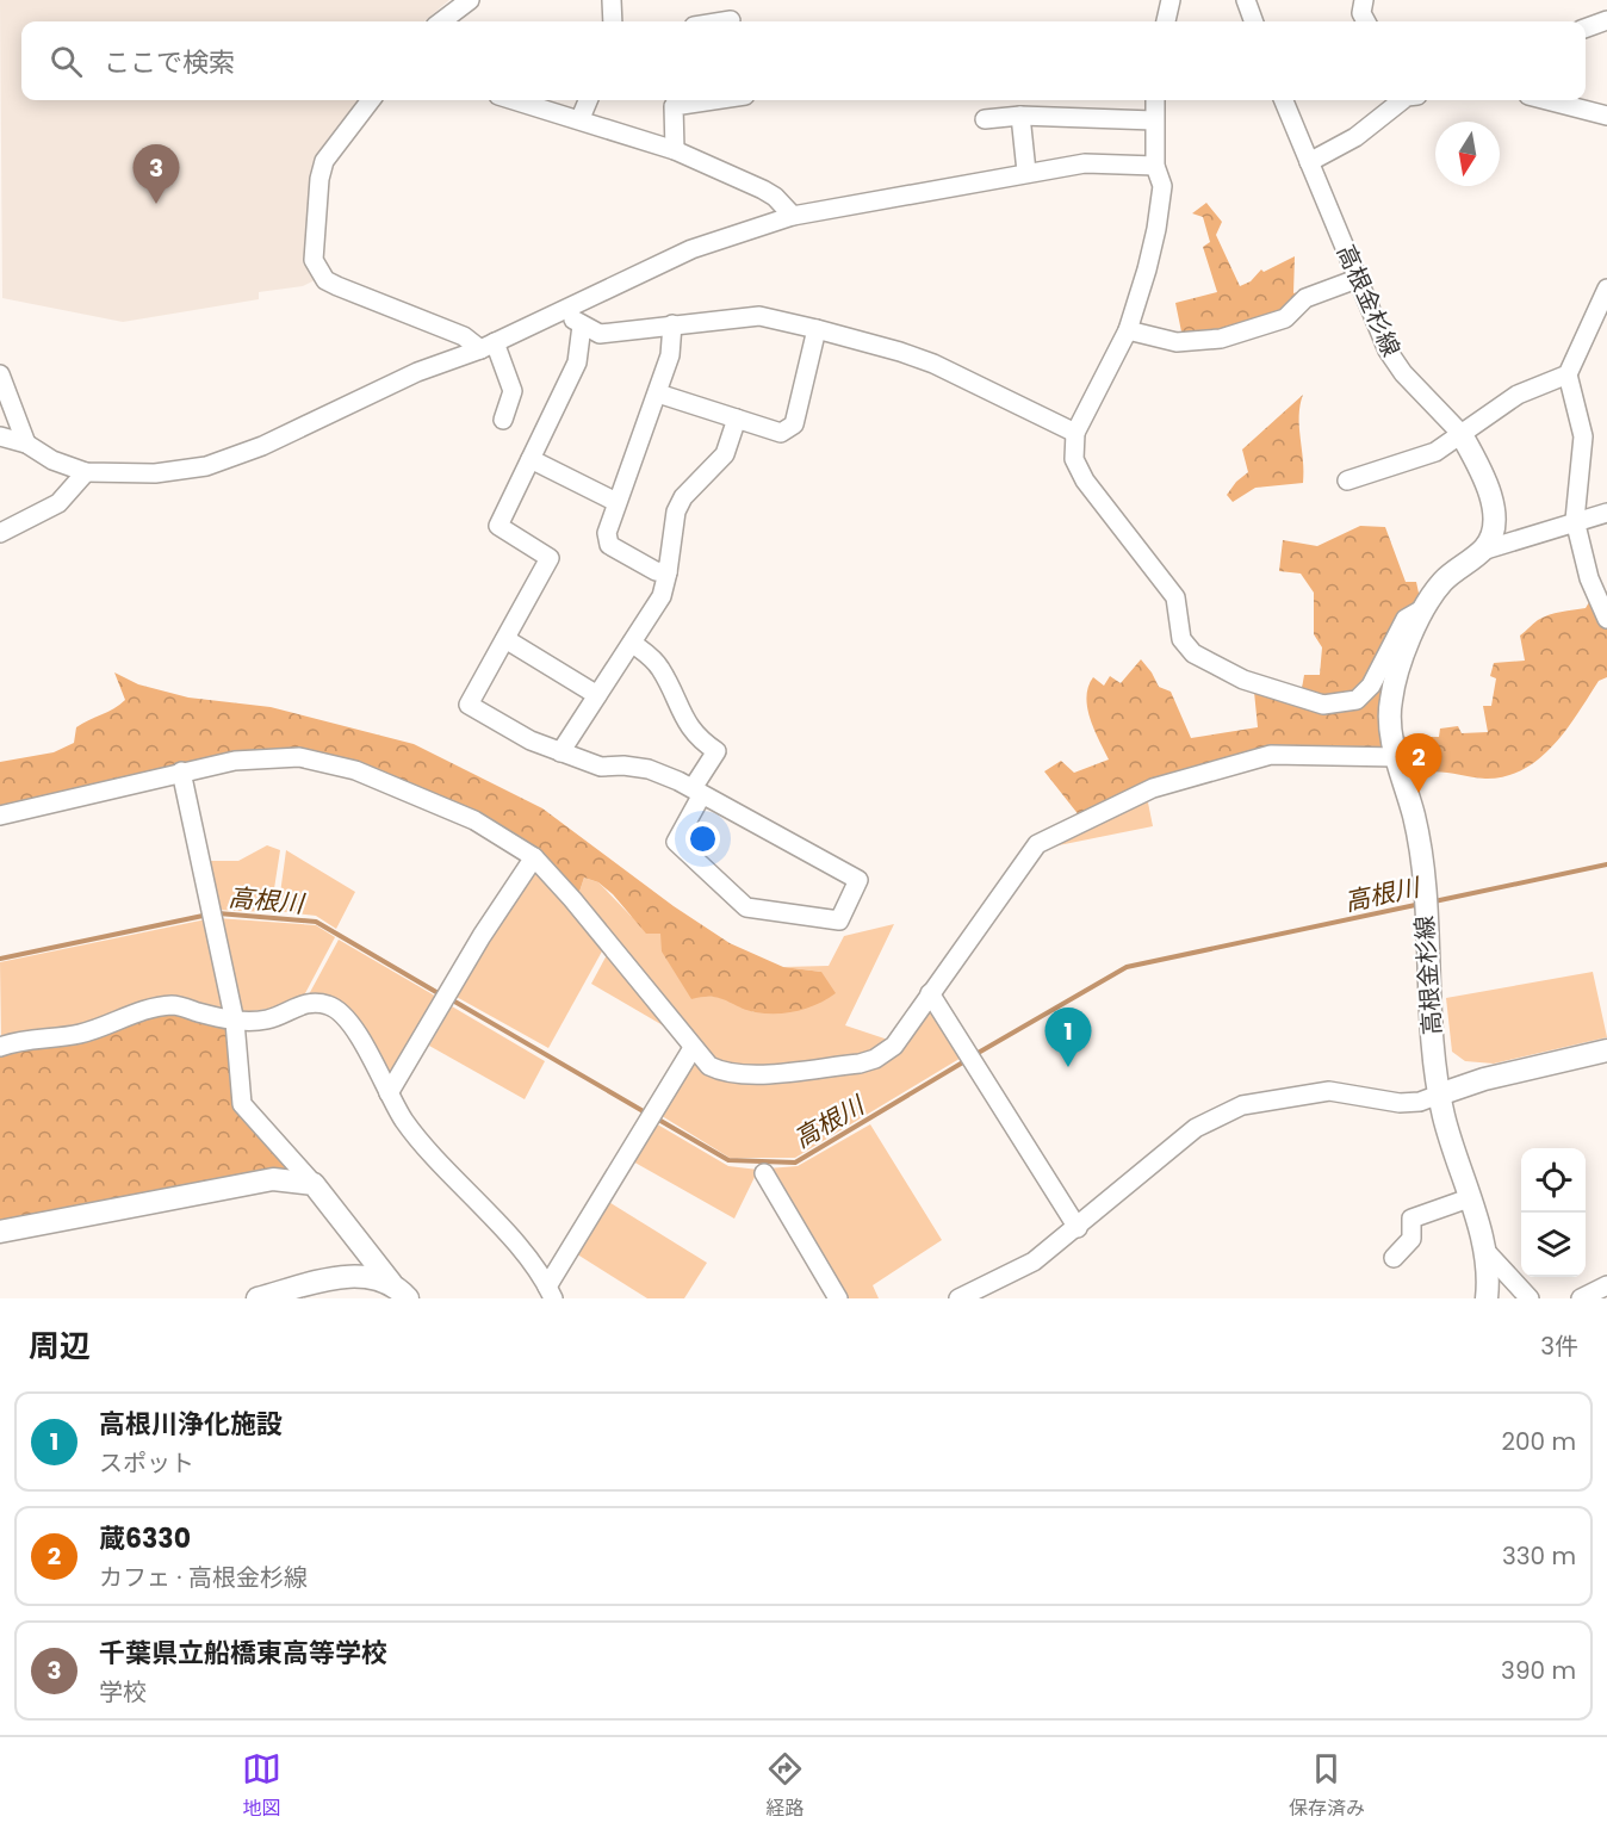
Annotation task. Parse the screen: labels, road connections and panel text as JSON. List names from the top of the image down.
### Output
{
  "streets": {
    "street": ["高根金杉線"]
  },
  "water": ["高根川"],
  "north": "bottom",
  "page": {
    "search": "ここで検索",
    "pins": ["3", "2", "1"],
    "heading": ["周辺", "3件"],
    "list": [
      {
        "mark": "1",
        "name": "高根川浄化施設",
        "note": "スポット",
        "value": "200 m"
      },
      {
        "mark": "2",
        "name": "蔵6330",
        "note": "カフェ · 高根金杉線",
        "value": "330 m"
      },
      {
        "mark": "3",
        "name": "千葉県立船橋東高等学校",
        "note": "学校",
        "value": "390 m"
      }
    ],
    "nav": ["地図", "経路", "保存済み"]
  }
}
